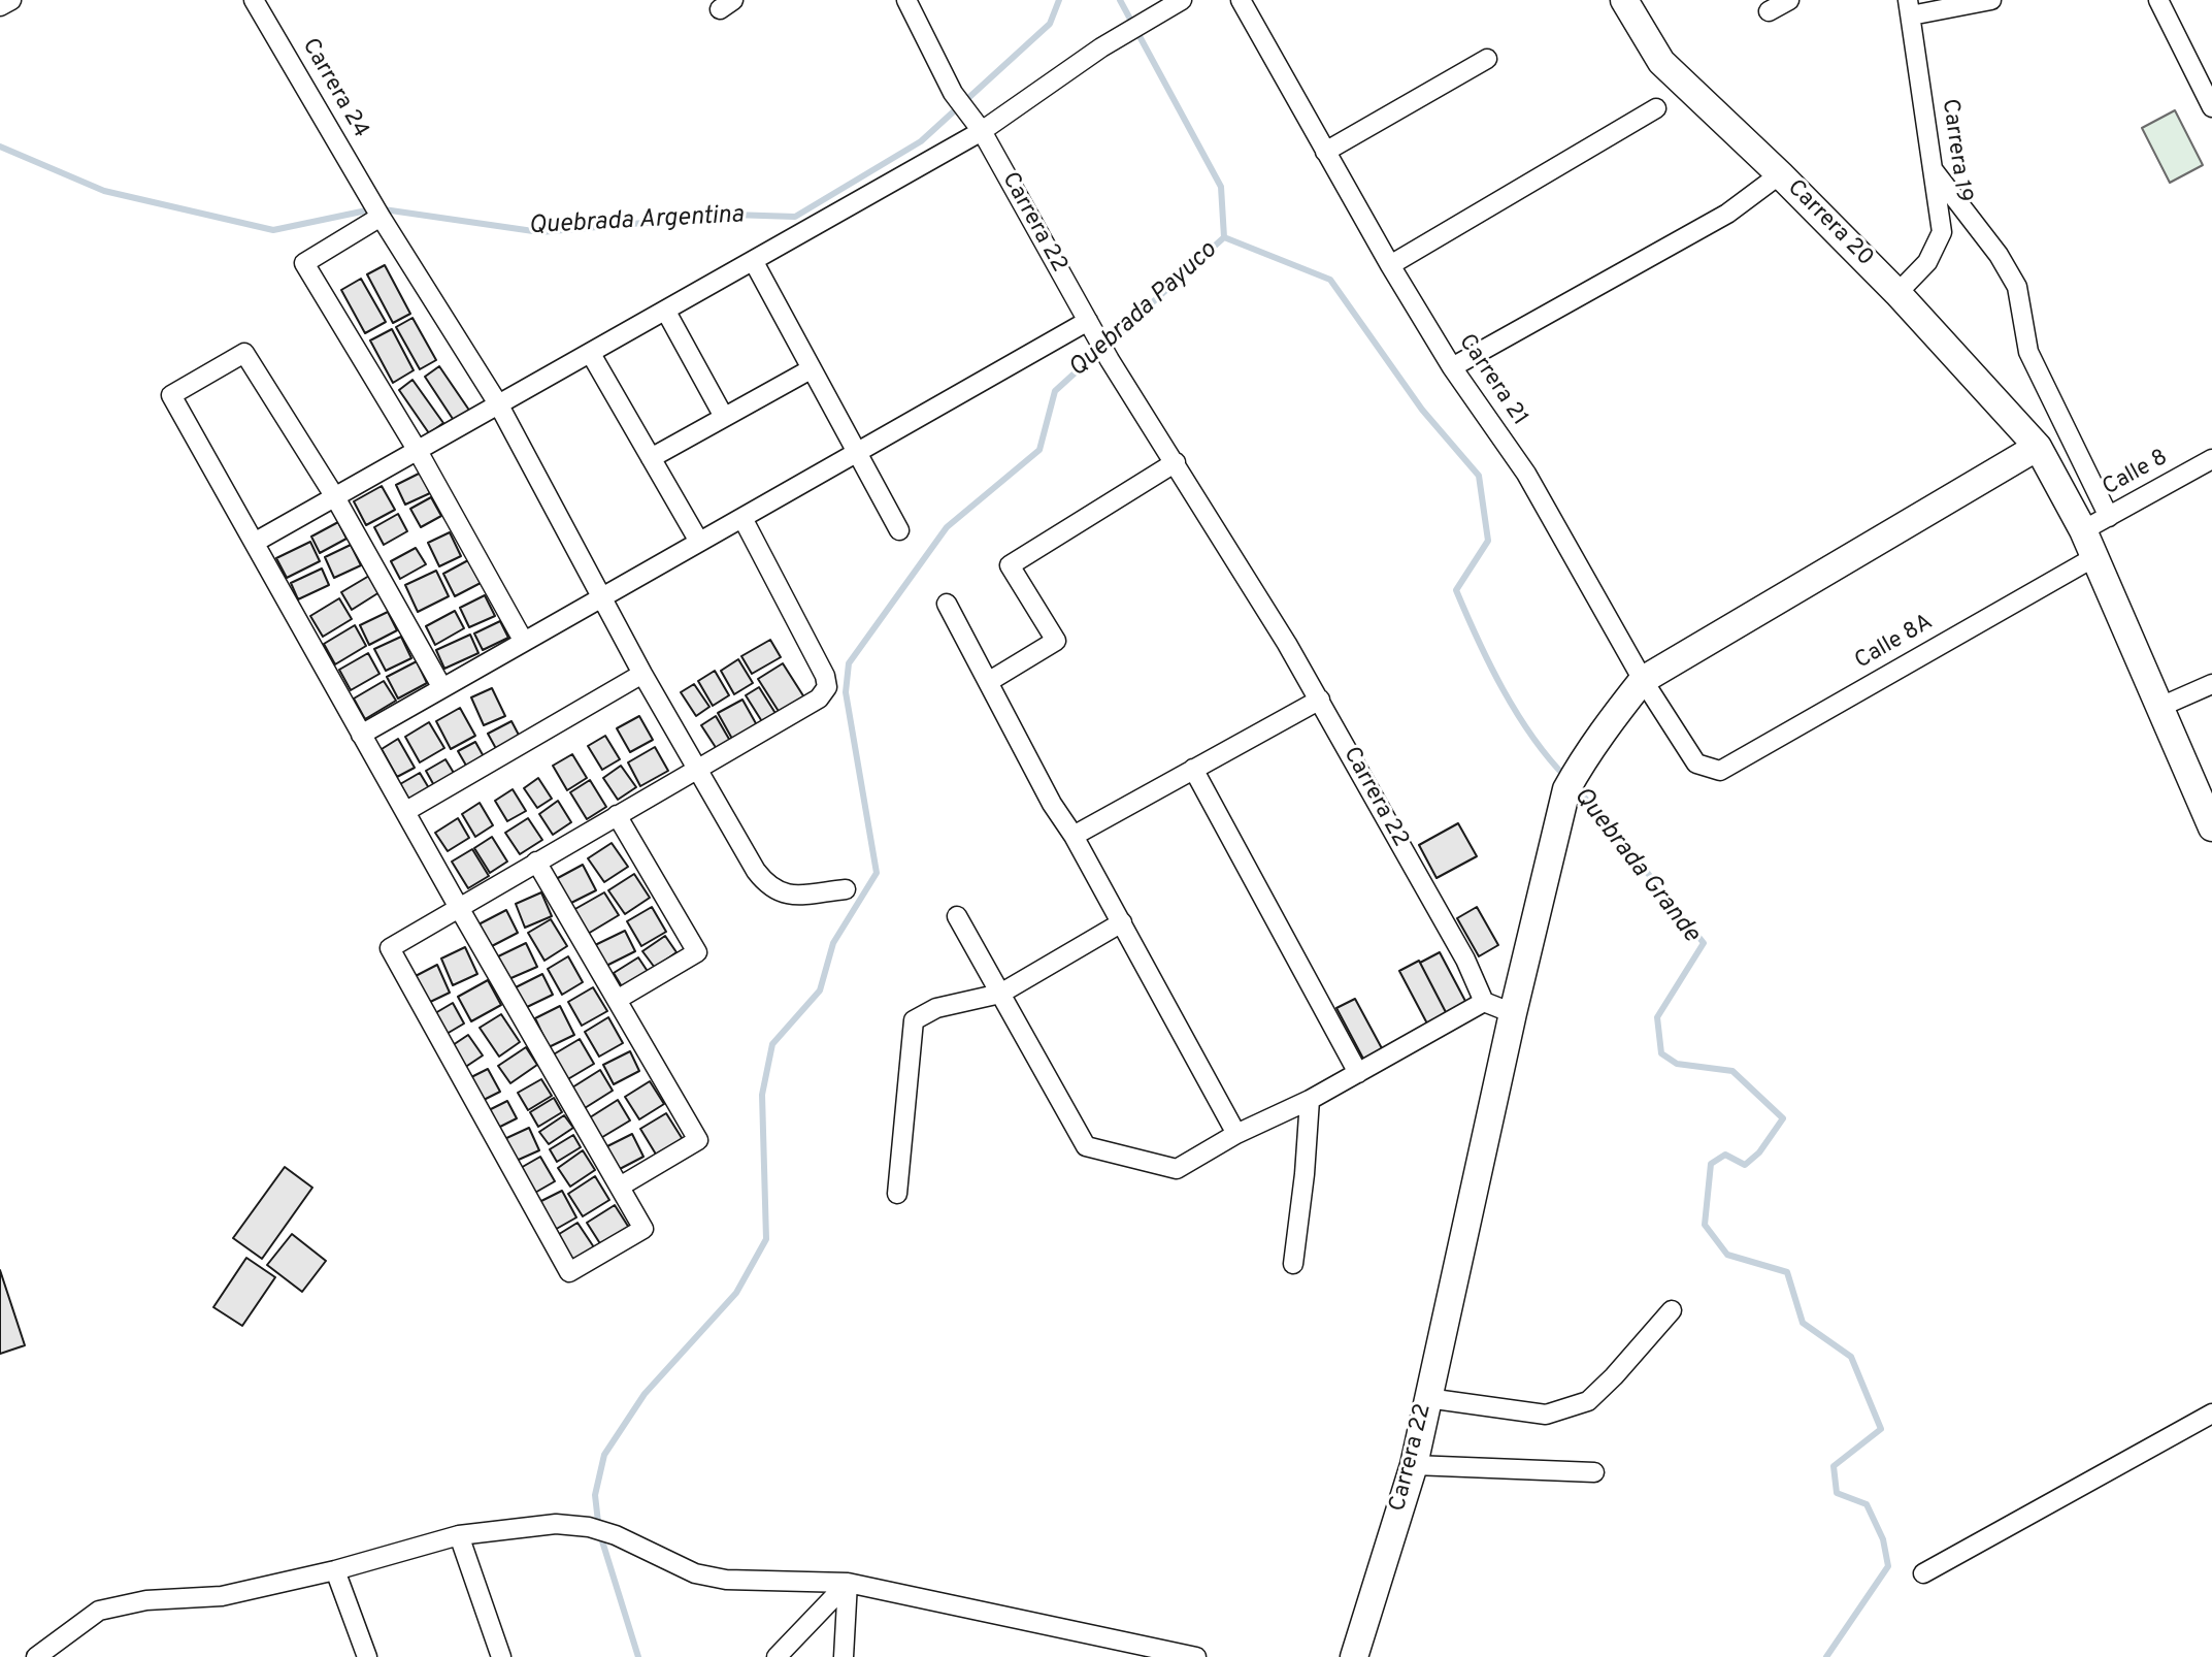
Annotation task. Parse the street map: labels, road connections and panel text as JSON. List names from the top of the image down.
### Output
{
  "streets": {
    "main road": ["Carrera 22", "Carrera 20"],
    "street": [
      "Carrera 24",
      "Carrera 19",
      "Carrera 21",
      "Calle 8",
      "Calle 8A"
    ]
  },
  "crossings": [
    ["Carrera 19", "Carrera 20"],
    ["Carrera 22", "Carrera 21"],
    ["Carrera 20", "Calle 8"],
    ["Carrera 20", "Calle 8A"],
    ["Carrera 21", "Calle 8A"]
  ],
  "water": ["Quebrada Argentina", "Quebrada Payuco", "Quebrada Grande"]
}
